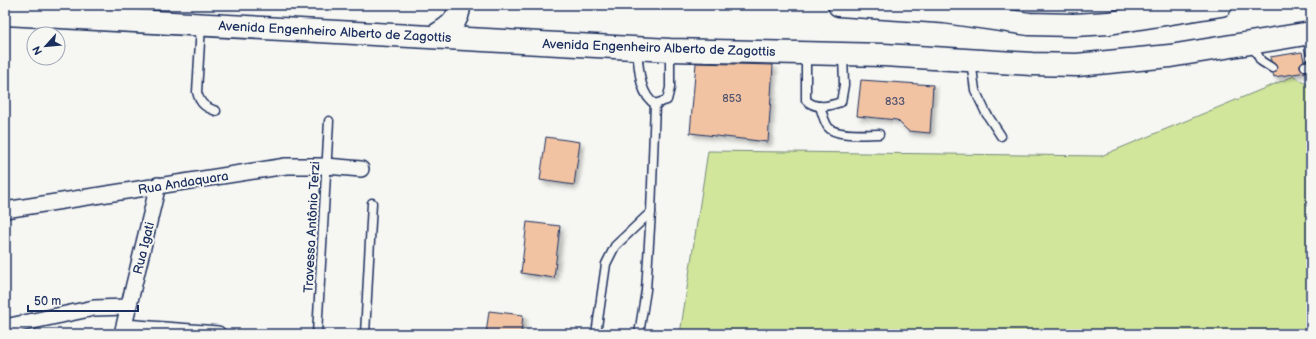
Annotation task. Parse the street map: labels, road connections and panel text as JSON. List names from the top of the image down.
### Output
{
  "streets": {
    "main road": ["Avenida Engenheiro Alberto de Zagottis"],
    "street": ["Rua Andaquara", "Rua Igati"],
    "lane": ["Travessa Antônio Terzi"]
  },
  "crossings": [
    ["Rua Andaquara", "Travessa Antônio Terzi"],
    ["Rua Andaquara", "Rua Igati"]
  ],
  "house_numbers": ["853", "833"],
  "scale_bar": "50 m",
  "north": "bottom left"
}
